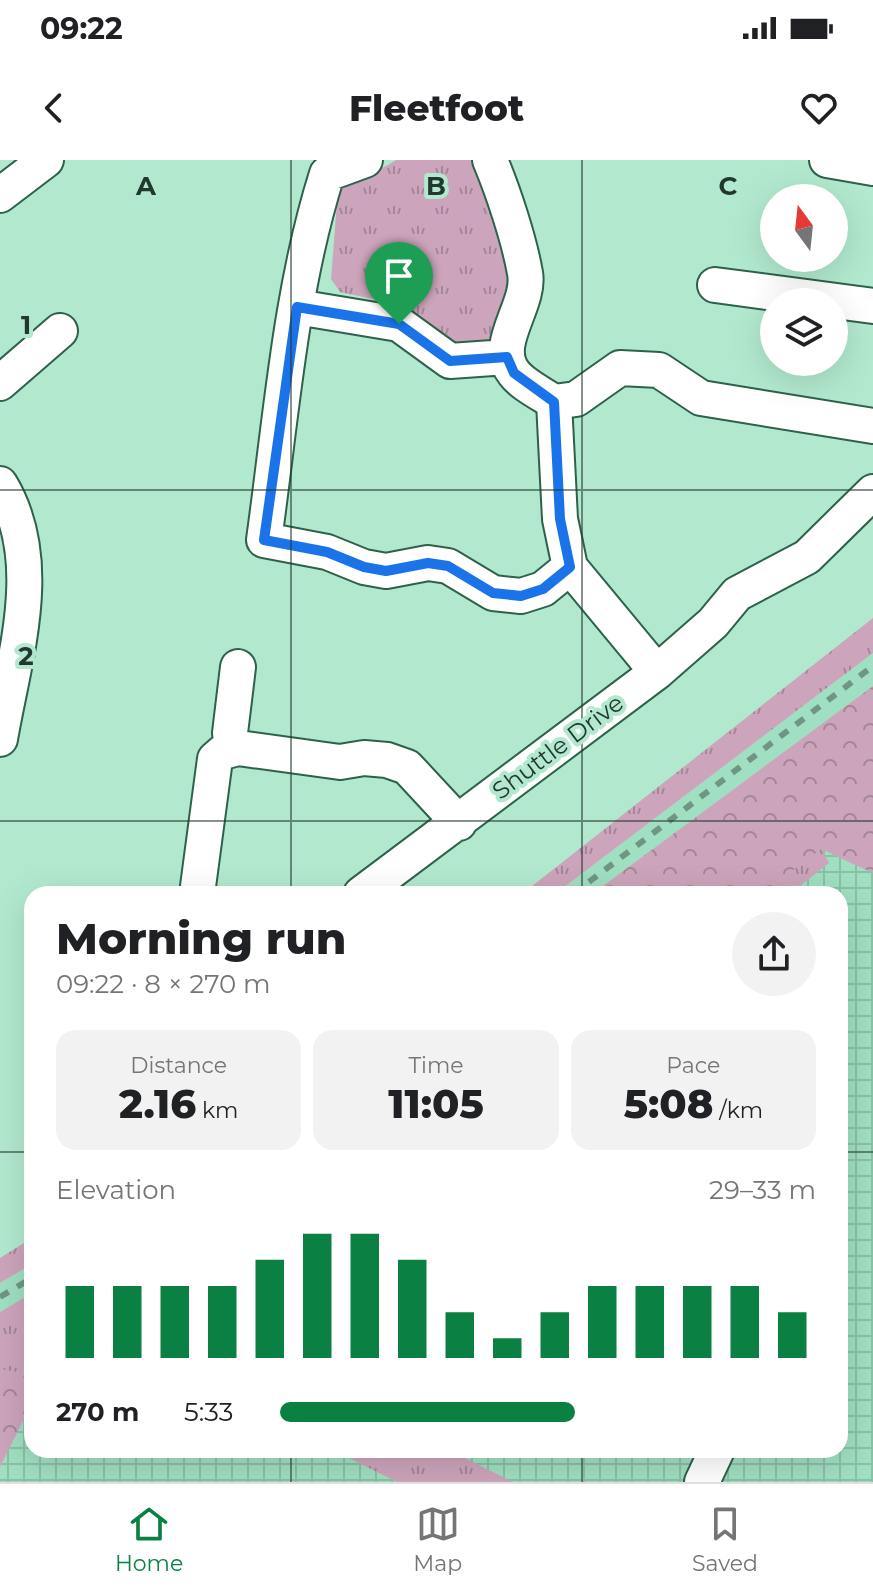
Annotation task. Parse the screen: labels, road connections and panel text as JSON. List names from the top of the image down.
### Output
{
  "streets": {
    "street": ["Shuttle Drive"]
  },
  "north": "top",
  "page": {
    "status": "09:22",
    "header": "Fleetfoot",
    "heading": ["Morning run", "09:22 · 8 × 270 m"],
    "stats": [
      ["Distance", "2.16 km"],
      ["Time", "11:05"],
      ["Pace", "5:08 /km"]
    ],
    "chart": ["Elevation", "29–33 m"],
    "list": [
      {
        "name": "270 m",
        "note": "5:33"
      }
    ],
    "tabs": ["Home", "Map", "Saved"]
  },
  "grid": {
    "columns": ["A", "B", "C"],
    "rows": ["1", "2"]
  }
}
